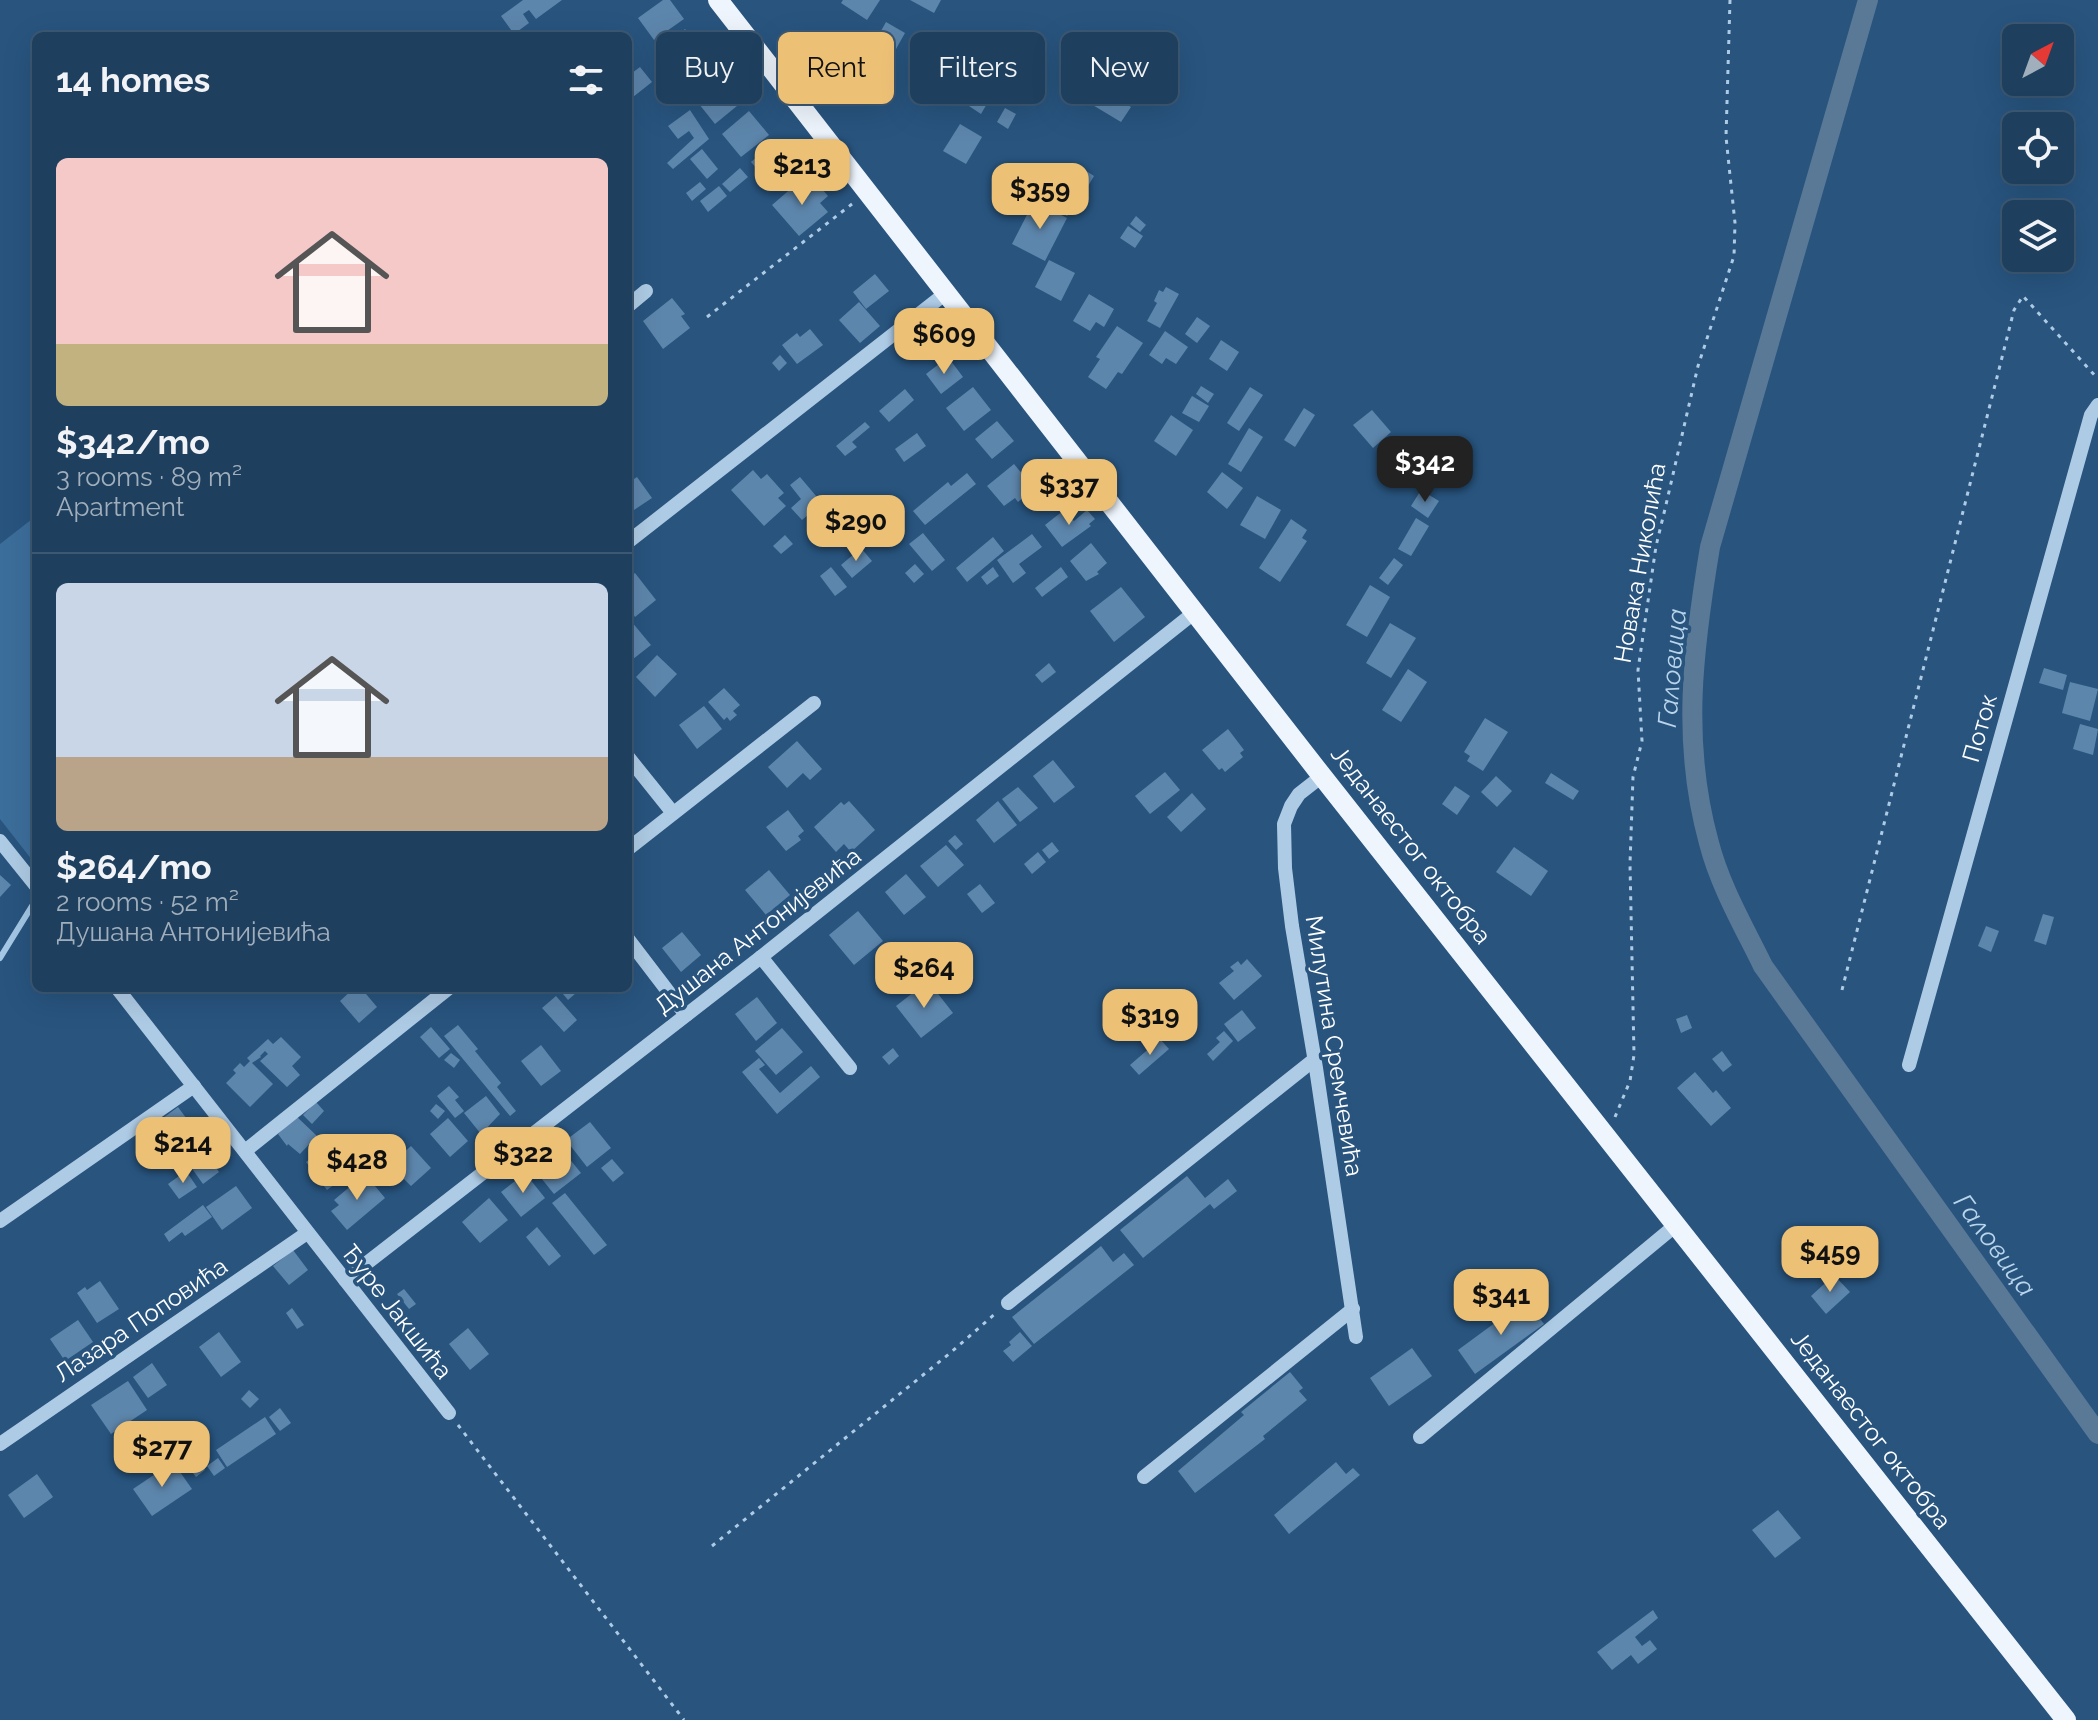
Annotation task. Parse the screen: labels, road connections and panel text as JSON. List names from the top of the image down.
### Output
{
  "streets": {
    "main road": ["Једанаестог октобра"],
    "street": [
      "Поток",
      "Душана Антонијевића",
      "Милутина Сремчевића",
      "Ђуре Јакшића",
      "Лазара Поповића"
    ],
    "path": ["Новака Николића"]
  },
  "crossings": [
    ["Новака Николића", "Једанаестог октобра"],
    ["Једанаестог октобра", "Душана Антонијевића"],
    ["Једанаестог октобра", "Милутина Сремчевића"],
    ["Душана Антонијевића", "Ђуре Јакшића"],
    ["Ђуре Јакшића", "Лазара Поповића"]
  ],
  "water": ["Галовица"],
  "north": "top right",
  "page": {
    "chip": [
      "Buy",
      "Rent",
      "Filters",
      "New"
    ],
    "heading": "14 homes",
    "list": [
      {
        "name": "$342/mo",
        "note": "3 rooms · 89 m² · Apartment"
      },
      {
        "name": "$264/mo",
        "note": "2 rooms · 52 m² · Душана Антонијевића"
      }
    ],
    "price": [
      "$213",
      "$359",
      "$609",
      "$342",
      "$337",
      "$290",
      "$264",
      "$319",
      "$214",
      "$322",
      "$428",
      "$459",
      "$341",
      "$277"
    ]
  }
}
